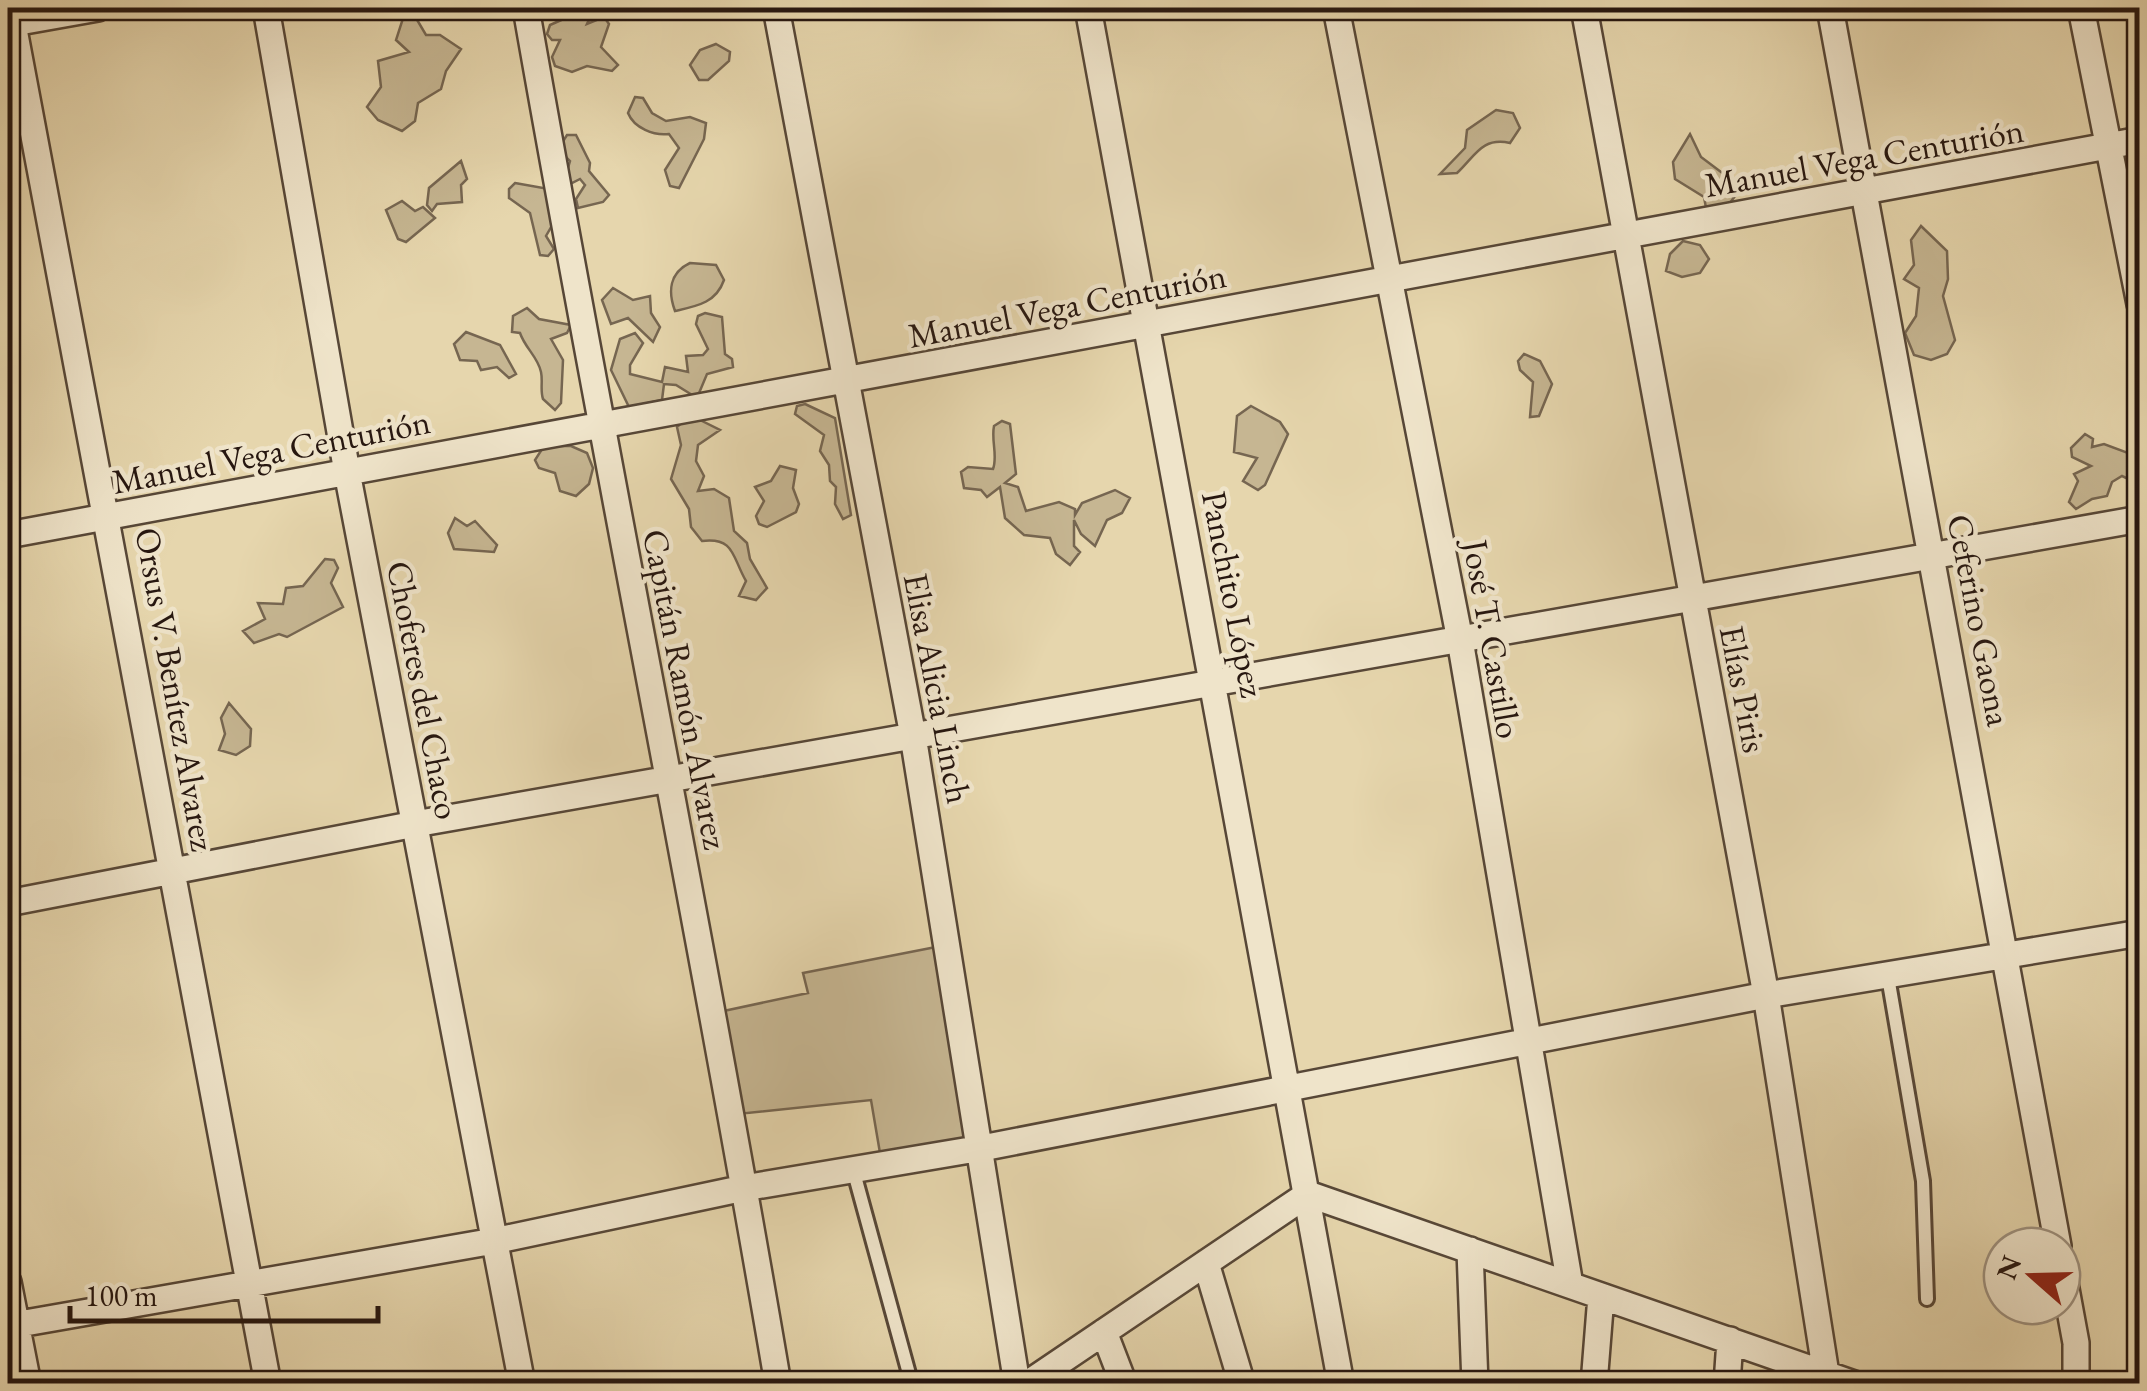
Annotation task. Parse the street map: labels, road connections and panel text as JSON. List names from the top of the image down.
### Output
{
  "streets": {
    "street": [
      "Manuel Vega Centurión",
      "Panchito López",
      "Ceferino Gaona",
      "José T. Castillo",
      "Elisa Alicia Linch",
      "Orsus V. Benítez Alvarez",
      "Capitán Ramón Alvarez",
      "Elías Piris",
      "Choferes del Chaco"
    ]
  },
  "crossings": [
    ["Manuel Vega Centurión", "Panchito López"],
    ["Manuel Vega Centurión", "Ceferino Gaona"],
    ["Manuel Vega Centurión", "José T. Castillo"],
    ["Manuel Vega Centurión", "Elisa Alicia Linch"],
    ["Manuel Vega Centurión", "Orsus V. Benítez Alvarez"],
    ["Manuel Vega Centurión", "Capitán Ramón Alvarez"],
    ["Manuel Vega Centurión", "Elías Piris"],
    ["Manuel Vega Centurión", "Choferes del Chaco"]
  ],
  "scale_bar": "100 m",
  "north": "left"
}
